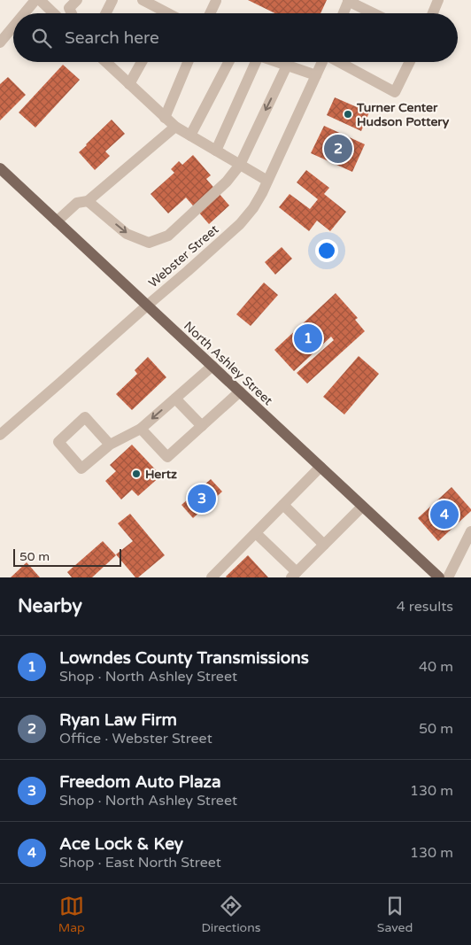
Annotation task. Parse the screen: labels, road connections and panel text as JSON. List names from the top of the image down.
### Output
{
  "streets": {
    "main road": ["North Ashley Street"],
    "street": ["Webster Street"]
  },
  "crossings": [
    ["Webster Street", "North Ashley Street"]
  ],
  "places": ["Turner Center Hudson Pottery", "Hertz"],
  "scale_bar": "50 m",
  "page": {
    "search": "Search here",
    "pins": [
      "2",
      "1",
      "3",
      "4"
    ],
    "scale": "50 m",
    "heading": ["Nearby", "4 results"],
    "list": [
      {
        "mark": "1",
        "name": "Lowndes County Transmissions",
        "note": "Shop · North Ashley Street",
        "value": "40 m"
      },
      {
        "mark": "2",
        "name": "Ryan Law Firm",
        "note": "Office · Webster Street",
        "value": "50 m"
      },
      {
        "mark": "3",
        "name": "Freedom Auto Plaza",
        "note": "Shop · North Ashley Street",
        "value": "130 m"
      },
      {
        "mark": "4",
        "name": "Ace Lock & Key",
        "note": "Shop · East North Street",
        "value": "130 m"
      }
    ],
    "nav": ["Map", "Directions", "Saved"]
  }
}
